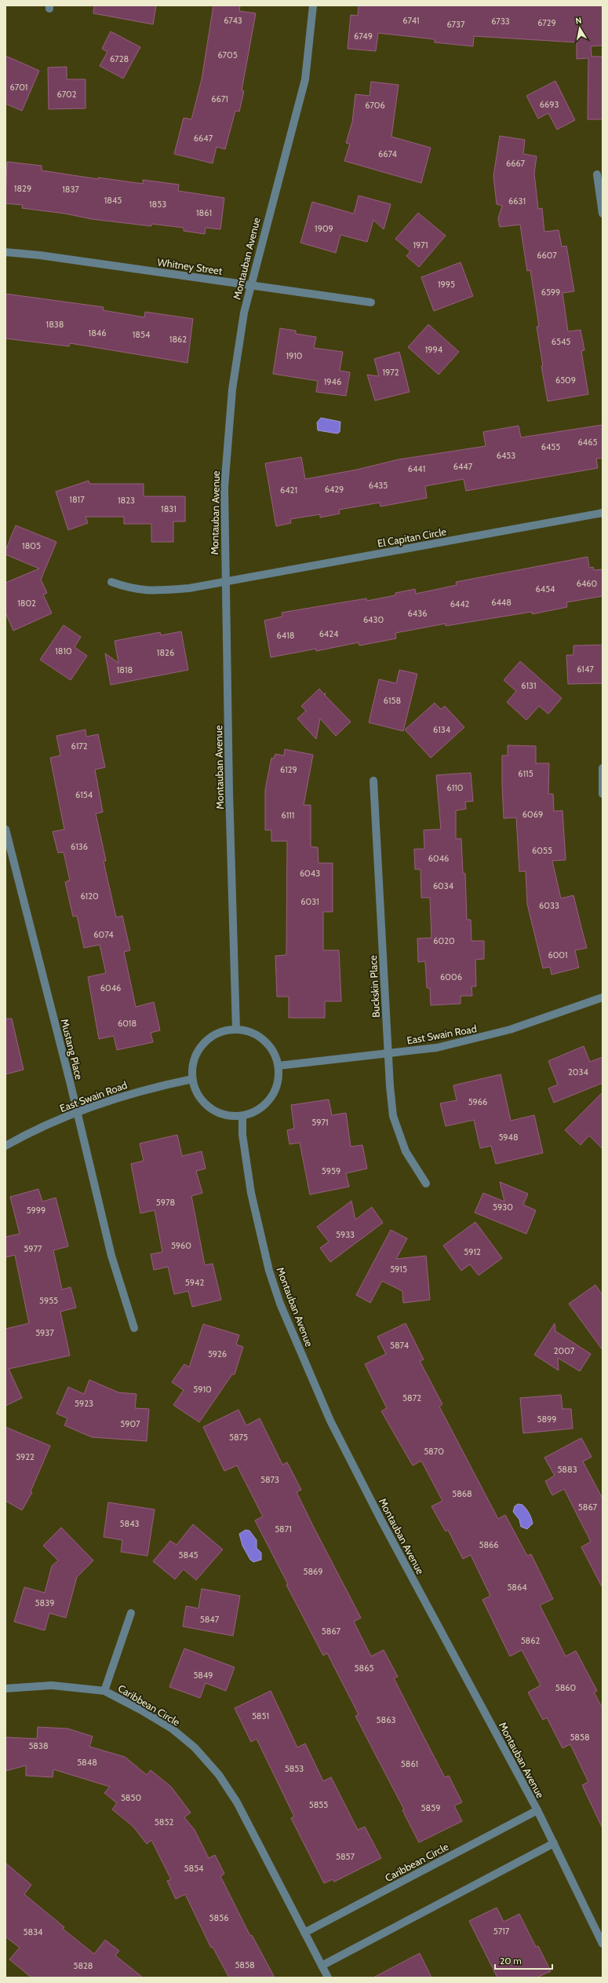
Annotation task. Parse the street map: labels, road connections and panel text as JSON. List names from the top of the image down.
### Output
{
  "streets": {
    "street": [
      "Montauban Avenue",
      "Whitney Street",
      "El Capitan Circle",
      "Buckskin Place",
      "East Swain Road",
      "Mustang Place",
      "Caribbean Circle"
    ]
  },
  "crossings": [
    ["Montauban Avenue", "Whitney Street"],
    ["Montauban Avenue", "El Capitan Circle"],
    ["Montauban Avenue", "East Swain Road"],
    ["Montauban Avenue", "Caribbean Circle"],
    ["Buckskin Place", "East Swain Road"],
    ["East Swain Road", "Mustang Place"]
  ],
  "house_numbers": [
    "6743",
    "6741",
    "6733",
    "6729",
    "6737",
    "6749",
    "6705",
    "6728",
    "6701",
    "6702",
    "6671",
    "6693",
    "6706",
    "6647",
    "6674",
    "6667",
    "1829",
    "1837",
    "1845",
    "6631",
    "1853",
    "1861",
    "1909",
    "1971",
    "6607",
    "1995",
    "6599",
    "1838",
    "1846",
    "1854",
    "1862",
    "6545",
    "1994",
    "1910",
    "1972",
    "6509",
    "1946",
    "6465",
    "6455",
    "6453",
    "6447",
    "6441",
    "6435",
    "6429",
    "6421",
    "1817",
    "1823",
    "1831",
    "1805",
    "6460",
    "6454",
    "6448",
    "1802",
    "6442",
    "6436",
    "6430",
    "6424",
    "6418",
    "1810",
    "1826",
    "6147",
    "1818",
    "6131",
    "6158",
    "6134",
    "6172",
    "6129",
    "6115",
    "6110",
    "6154",
    "6069",
    "6111",
    "6136",
    "6055",
    "6046",
    "6043",
    "6034",
    "6120",
    "6031",
    "6033",
    "6074",
    "6020",
    "6001",
    "6006",
    "6046",
    "6018",
    "2034",
    "5966",
    "5971",
    "5948",
    "5959",
    "5978",
    "5930",
    "5999",
    "5933",
    "5960",
    "5977",
    "5912",
    "5915",
    "5942",
    "5955",
    "5937",
    "5874",
    "2007",
    "5926",
    "5910",
    "5872",
    "5923",
    "5899",
    "5907",
    "5875",
    "5870",
    "5922",
    "5883",
    "5873",
    "5868",
    "5867",
    "5843",
    "5871",
    "5866",
    "5845",
    "5869",
    "5864",
    "5839",
    "5847",
    "5867",
    "5862",
    "5865",
    "5849",
    "5860",
    "5851",
    "5863",
    "5858",
    "5838",
    "5848",
    "5861",
    "5853",
    "5850",
    "5855",
    "5859",
    "5852",
    "5857",
    "5854",
    "5856",
    "5717",
    "5834",
    "5858",
    "5828"
  ],
  "scale_bar": "20 m",
  "north": "top"
}
